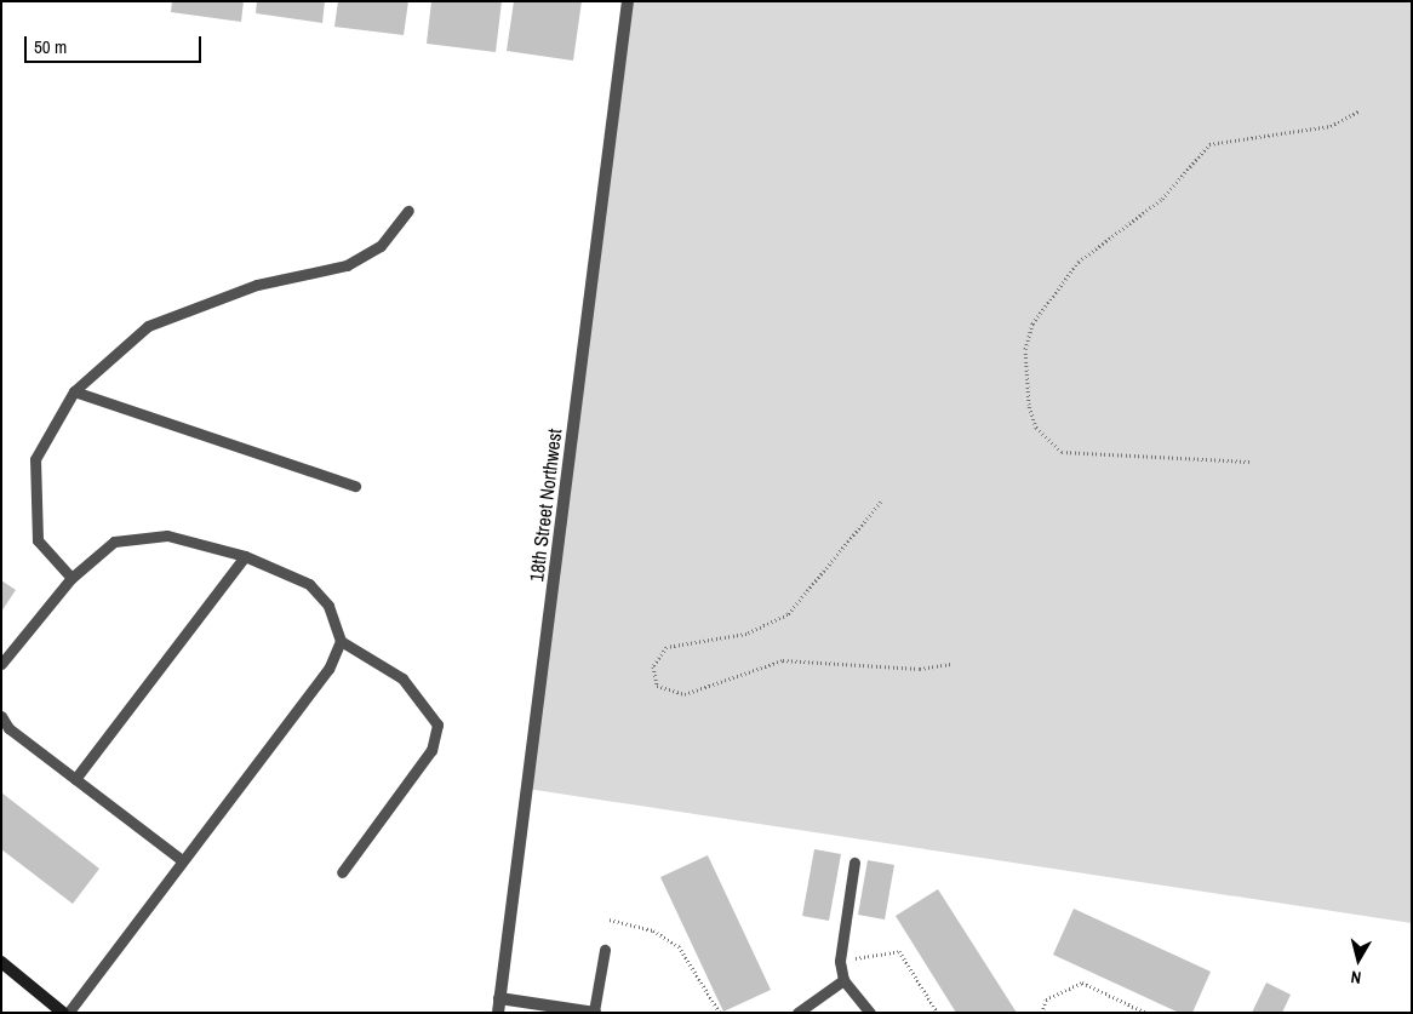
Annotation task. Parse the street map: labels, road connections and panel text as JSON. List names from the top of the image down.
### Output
{
  "streets": {
    "street": ["18th Street Northwest"]
  },
  "scale_bar": "50 m",
  "north": "bottom"
}
